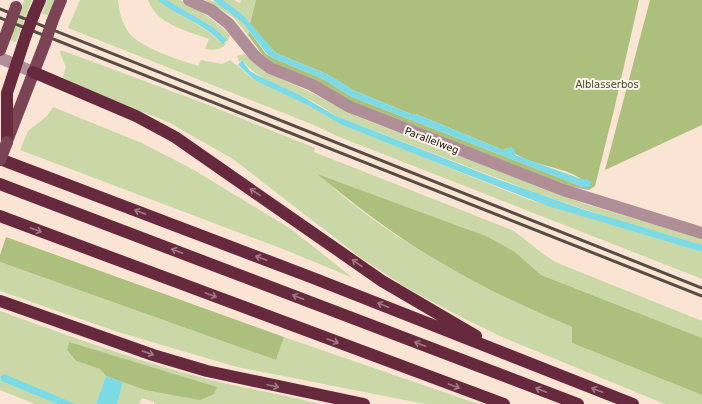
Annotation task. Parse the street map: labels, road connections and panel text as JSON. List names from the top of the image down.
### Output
{
  "streets": {
    "street": ["Parallelweg"]
  },
  "parks": ["Alblasserbos"]
}
